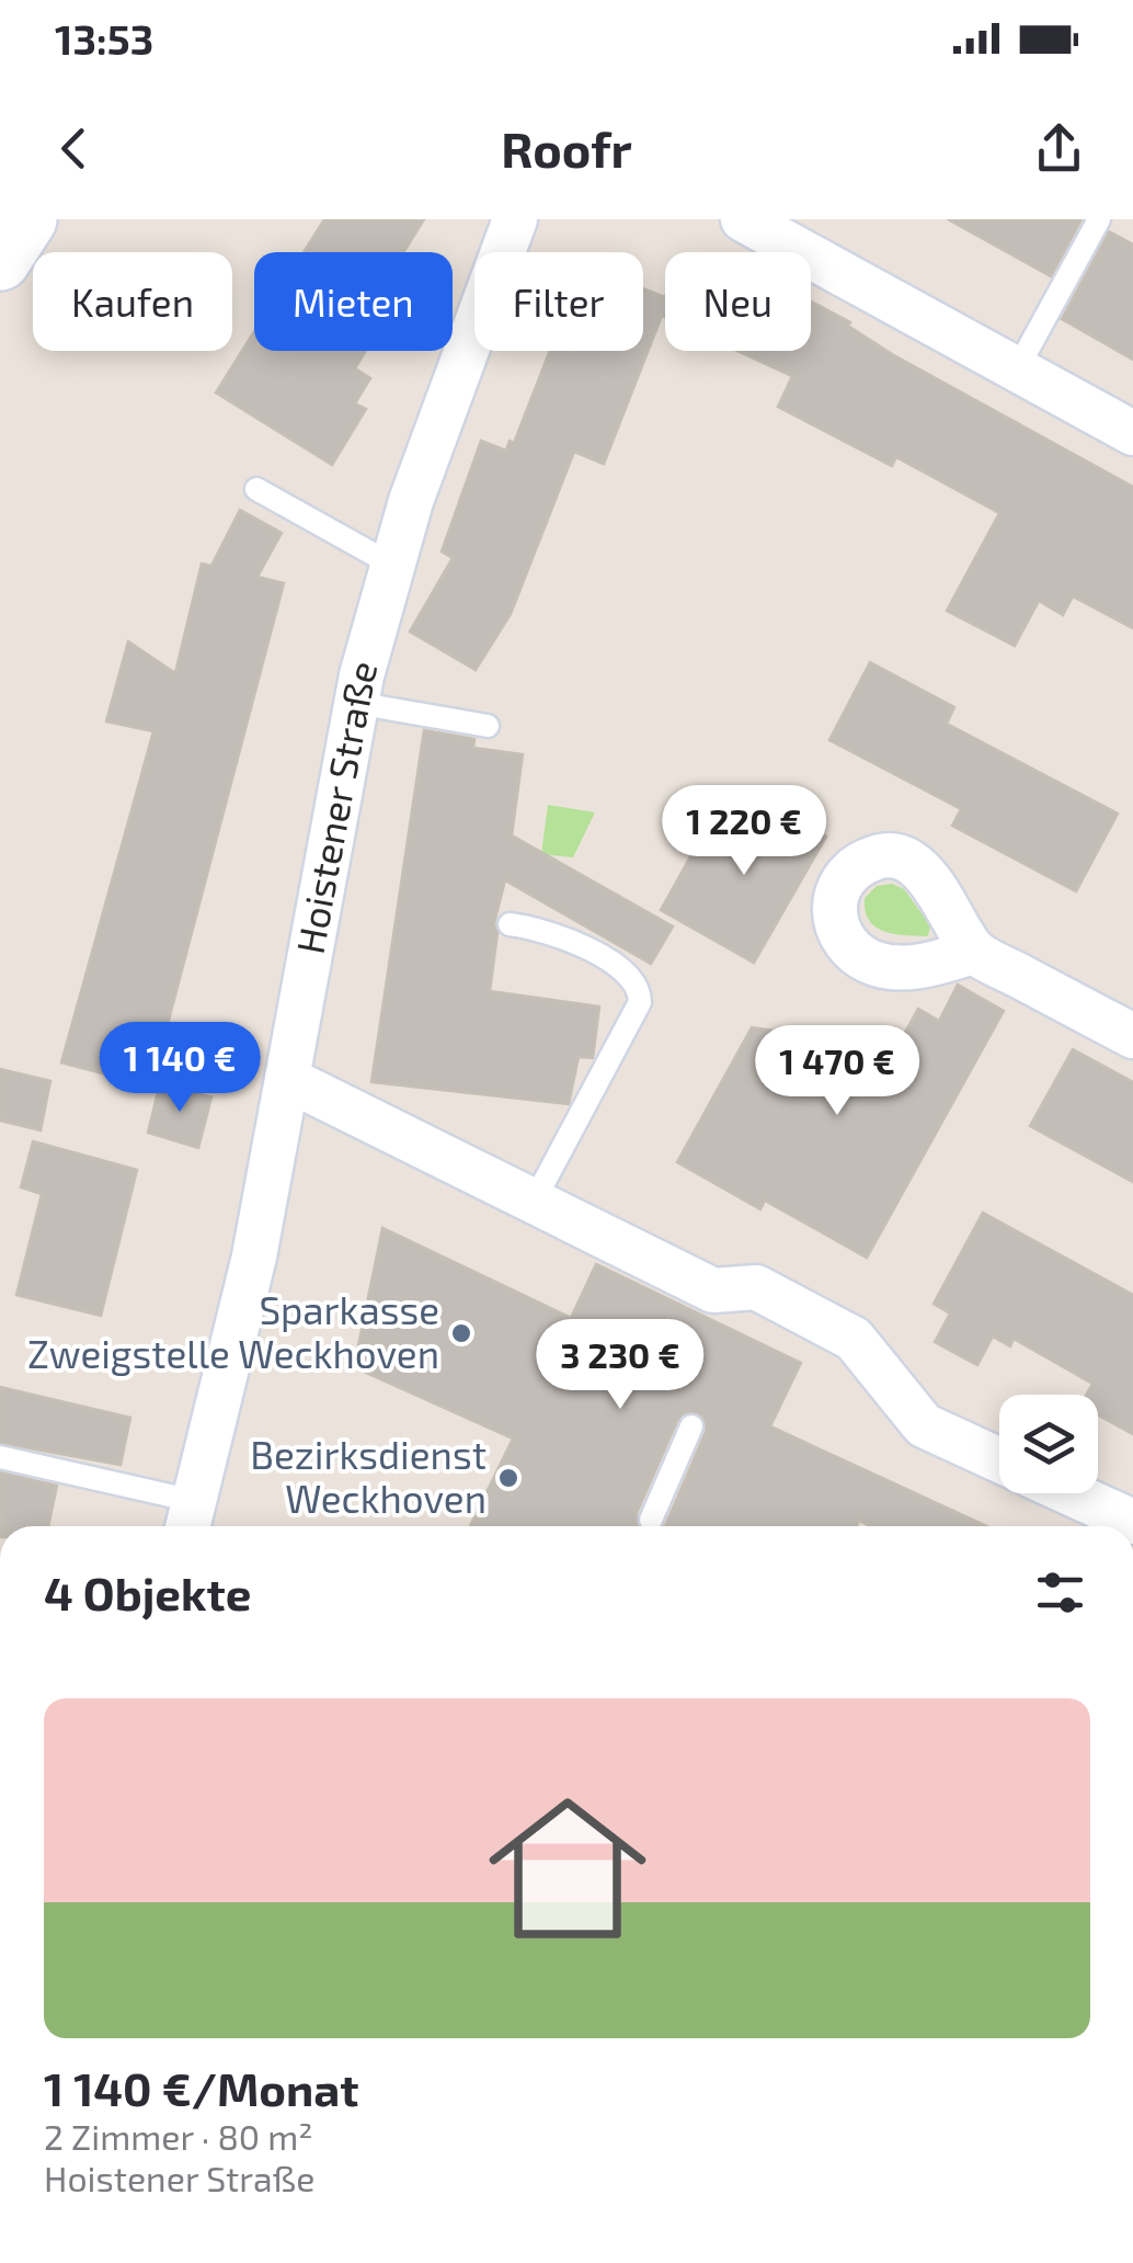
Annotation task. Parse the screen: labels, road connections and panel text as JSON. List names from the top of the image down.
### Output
{
  "streets": {
    "street": ["Hoistener Straße"]
  },
  "places": ["Sparkasse Zweigstelle Weckhoven", "Bezirksdienst Weckhoven"],
  "page": {
    "status": "13:53",
    "header": "Roofr",
    "chip": [
      "Kaufen",
      "Mieten",
      "Filter",
      "Neu"
    ],
    "price": [
      "1 220 €",
      "1 140 €",
      "1 470 €",
      "3 230 €"
    ],
    "heading": "4 Objekte",
    "list": [
      {
        "name": "1 140 €/Monat",
        "note": "2 Zimmer · 80 m² · Hoistener Straße"
      }
    ]
  }
}
